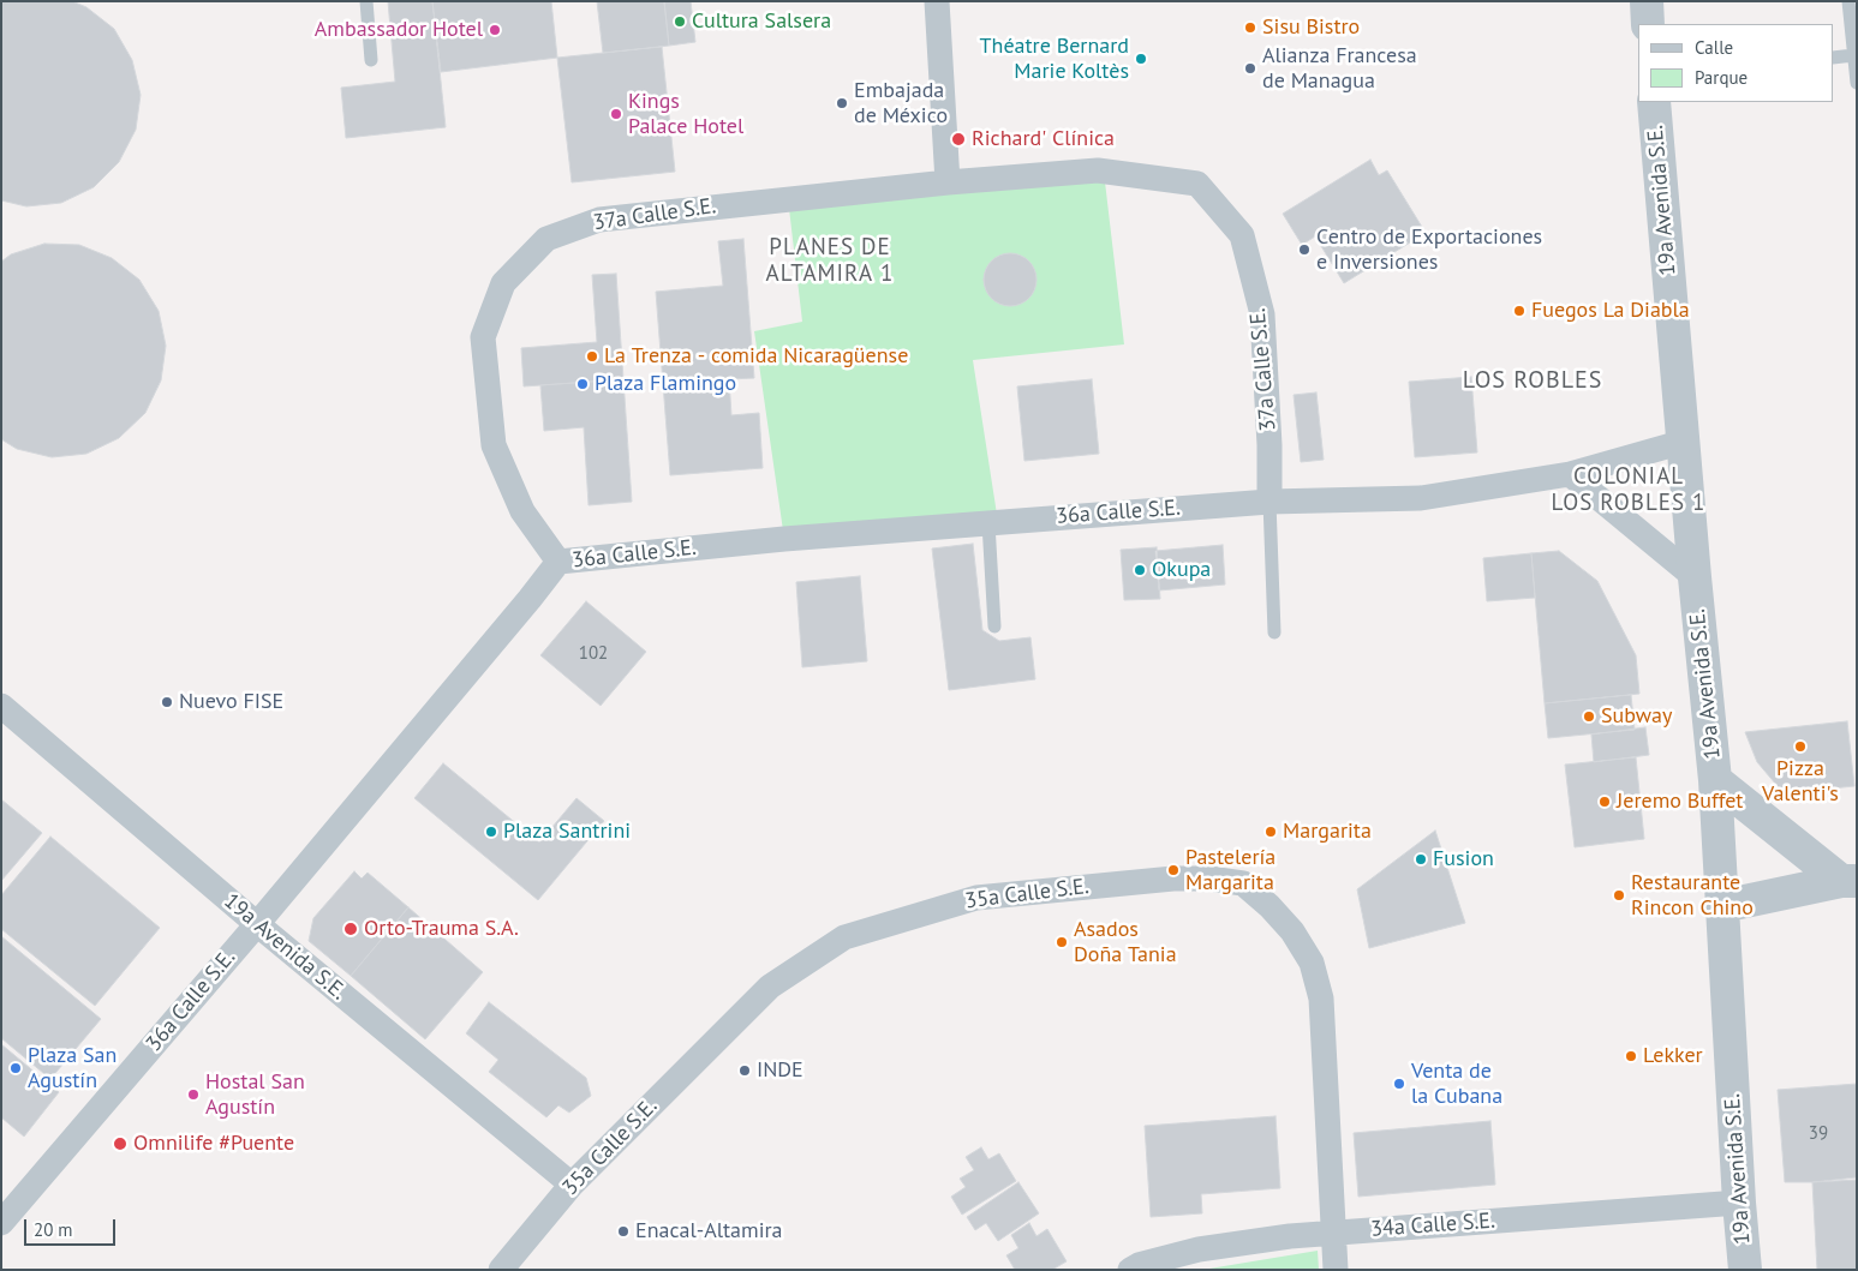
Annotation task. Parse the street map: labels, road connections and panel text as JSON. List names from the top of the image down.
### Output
{
  "streets": {
    "street": [
      "19a Avenida S.E.",
      "37a Calle S.E.",
      "36a Calle S.E.",
      "35a Calle S.E.",
      "34a Calle S.E."
    ]
  },
  "crossings": [
    ["19a Avenida S.E.", "36a Calle S.E."],
    ["19a Avenida S.E.", "35a Calle S.E."],
    ["19a Avenida S.E.", "34a Calle S.E."],
    ["37a Calle S.E.", "36a Calle S.E."],
    ["35a Calle S.E.", "34a Calle S.E."]
  ],
  "districts": ["PLANES DE ALTAMIRA 1", "LOS ROBLES", "COLONIAL LOS ROBLES 1"],
  "places": [
    "Cultura Salsera",
    "Sisu Bistro",
    "Ambassador Hotel",
    "Théatre Bernard Marie Koltès",
    "Alianza Francesa de Managua",
    "Embajada de México",
    "Kings Palace Hotel",
    "Richard' Clínica",
    "Centro de Exportaciones e Inversiones",
    "Fuegos La Diabla",
    "La Trenza - comida Nicaragüense",
    "Plaza Flamingo",
    "Okupa",
    "Nuevo FISE",
    "Subway",
    "Pizza Valenti's",
    "Jeremo Buffet",
    "Plaza Santrini",
    "Margarita",
    "Fusion",
    "Pastelería Margarita",
    "Restaurante Rincon Chino",
    "Orto-Trauma S.A.",
    "Asados Doña Tania",
    "Lekker",
    "Plaza San Agustín",
    "INDE",
    "Venta de la Cubana",
    "Hostal San Agustín",
    "Omnilife #Puente",
    "Enacal-Altamira"
  ],
  "house_numbers": ["102", "39"],
  "legend": ["Calle", "Parque"],
  "scale_bar": "20 m"
}
